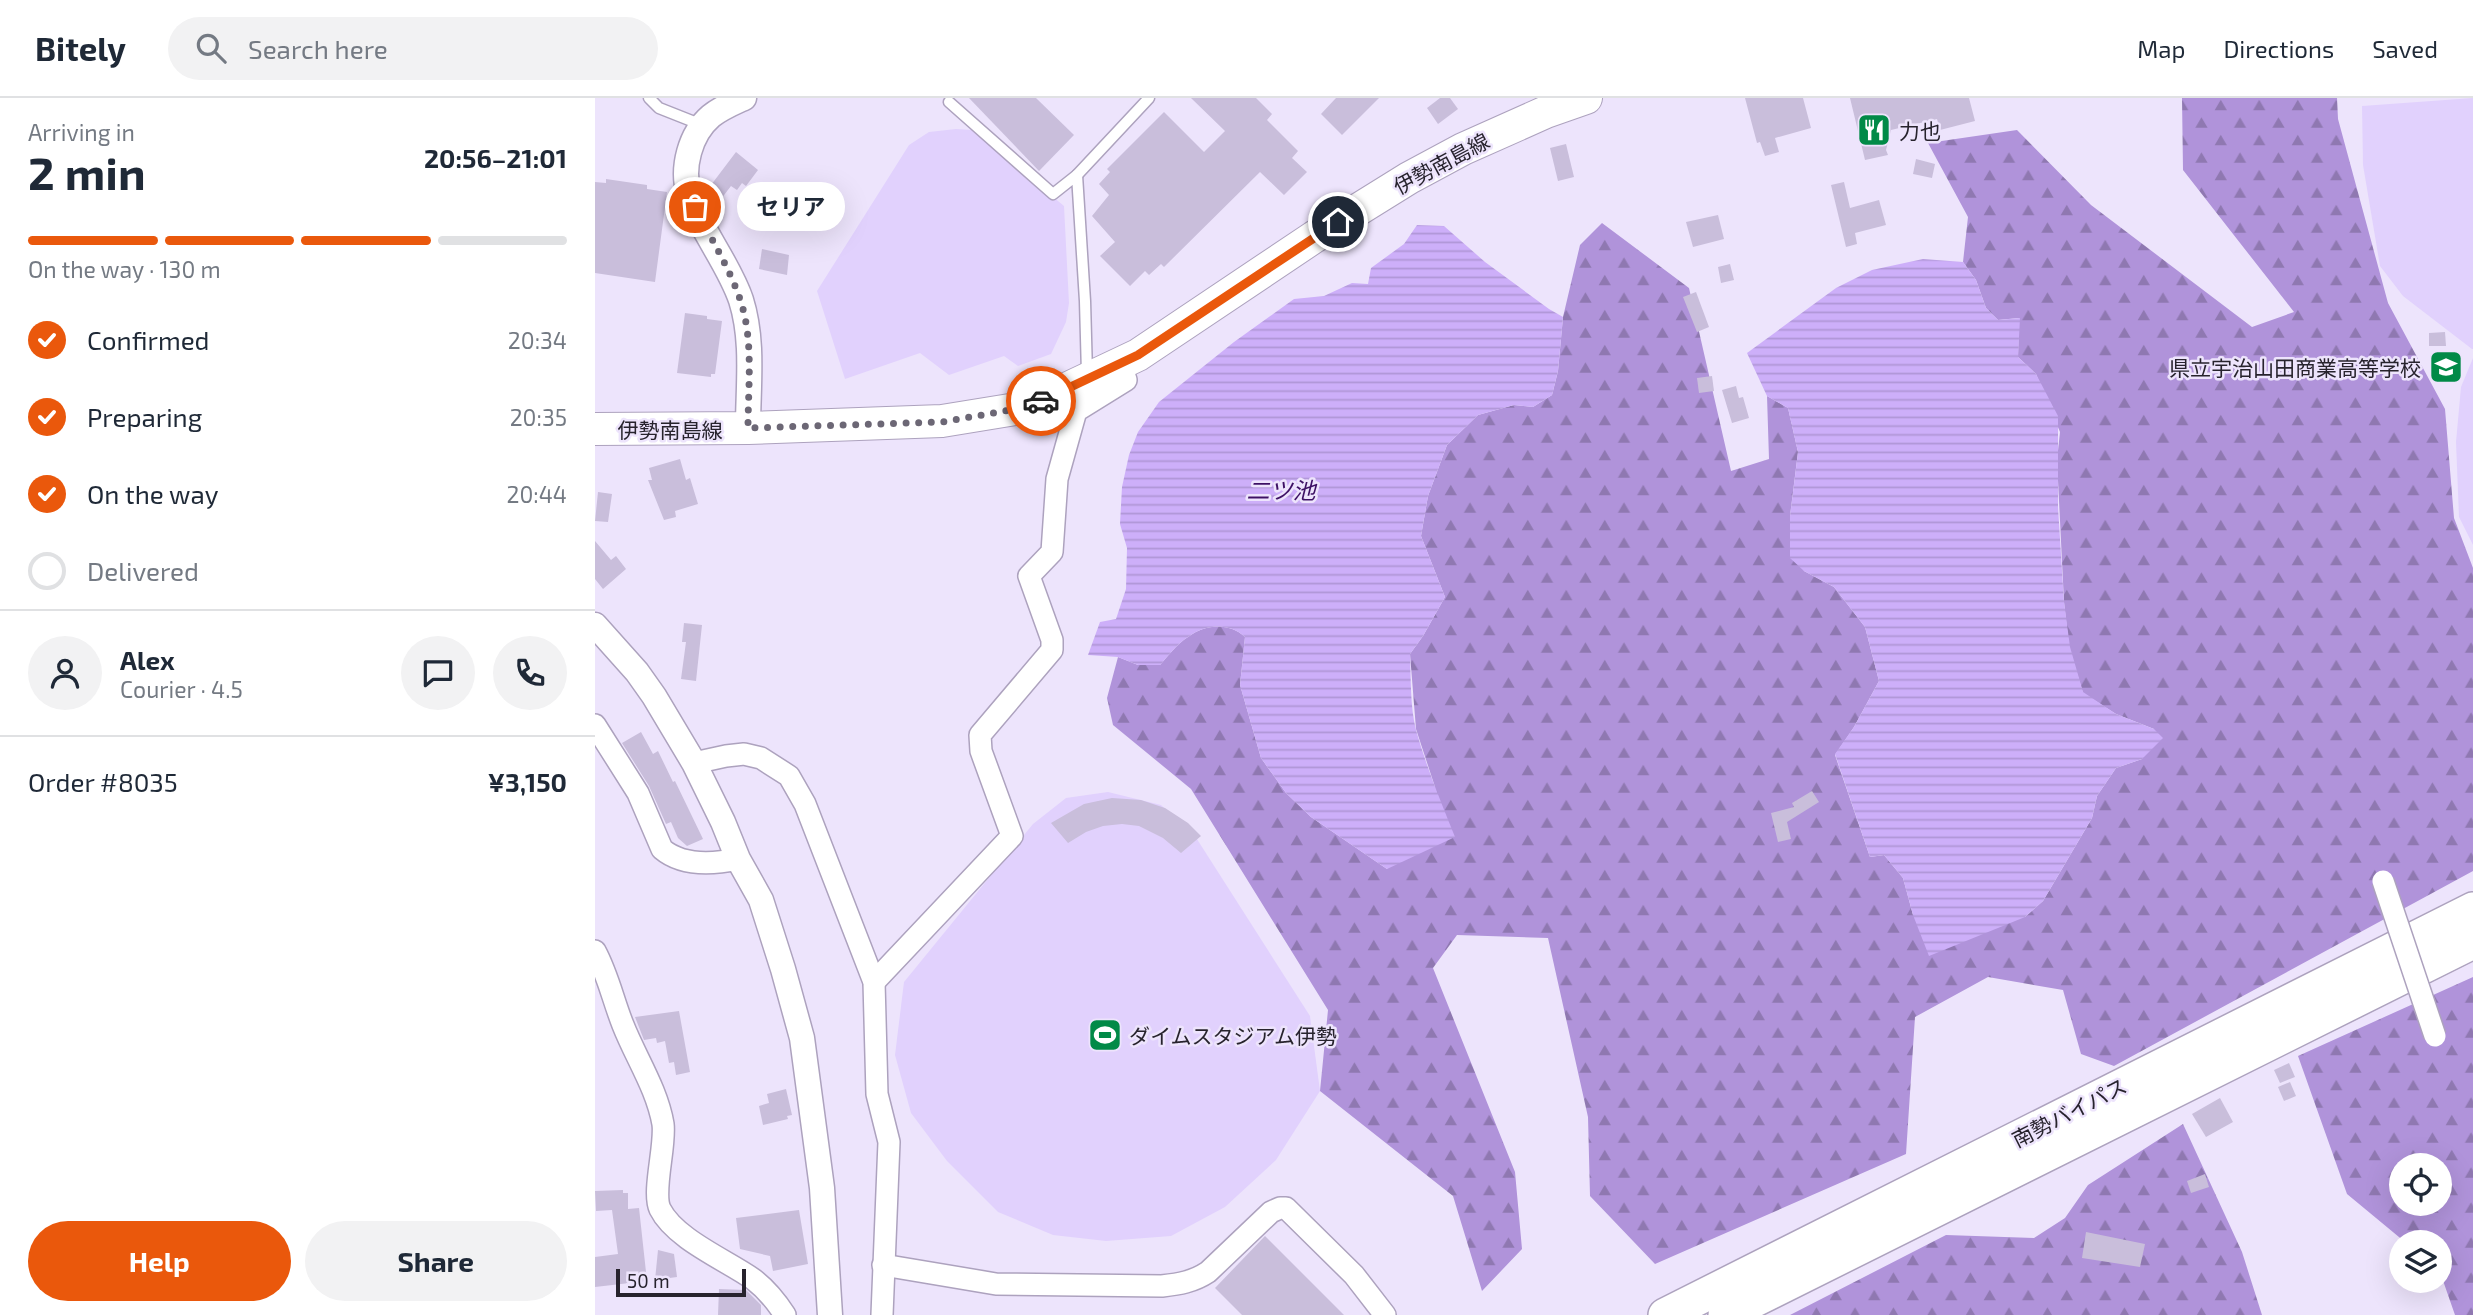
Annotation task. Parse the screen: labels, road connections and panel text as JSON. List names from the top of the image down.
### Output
{
  "streets": {
    "highway": ["南勢バイパス"],
    "main road": ["伊勢南島線"]
  },
  "water": ["二ツ池"],
  "places": {
    "restaurant": ["力也"],
    "other": ["セリア"],
    "school or university": ["県立宇治山田商業高等学校"],
    "sports": ["ダイムスタジアム伊勢"]
  },
  "scale_bar": "50 m",
  "page": {
    "header": "Bitely",
    "search": "Search here",
    "nav": ["Map", "Directions", "Saved"],
    "heading": ["2 min", "Arriving in", "20:56–21:01"],
    "panel": [
      "Alex",
      "Courier · 4.5",
      "Order #8035",
      "¥3,150"
    ],
    "bubble": "セリア",
    "bar": "On the way · 130 m",
    "list": [
      ["Confirmed", "20:34"],
      ["Preparing", "20:35"],
      ["On the way", "20:44"],
      "Delivered"
    ],
    "buttons": ["Help", "Share"],
    "scale": "50 m"
  }
}
